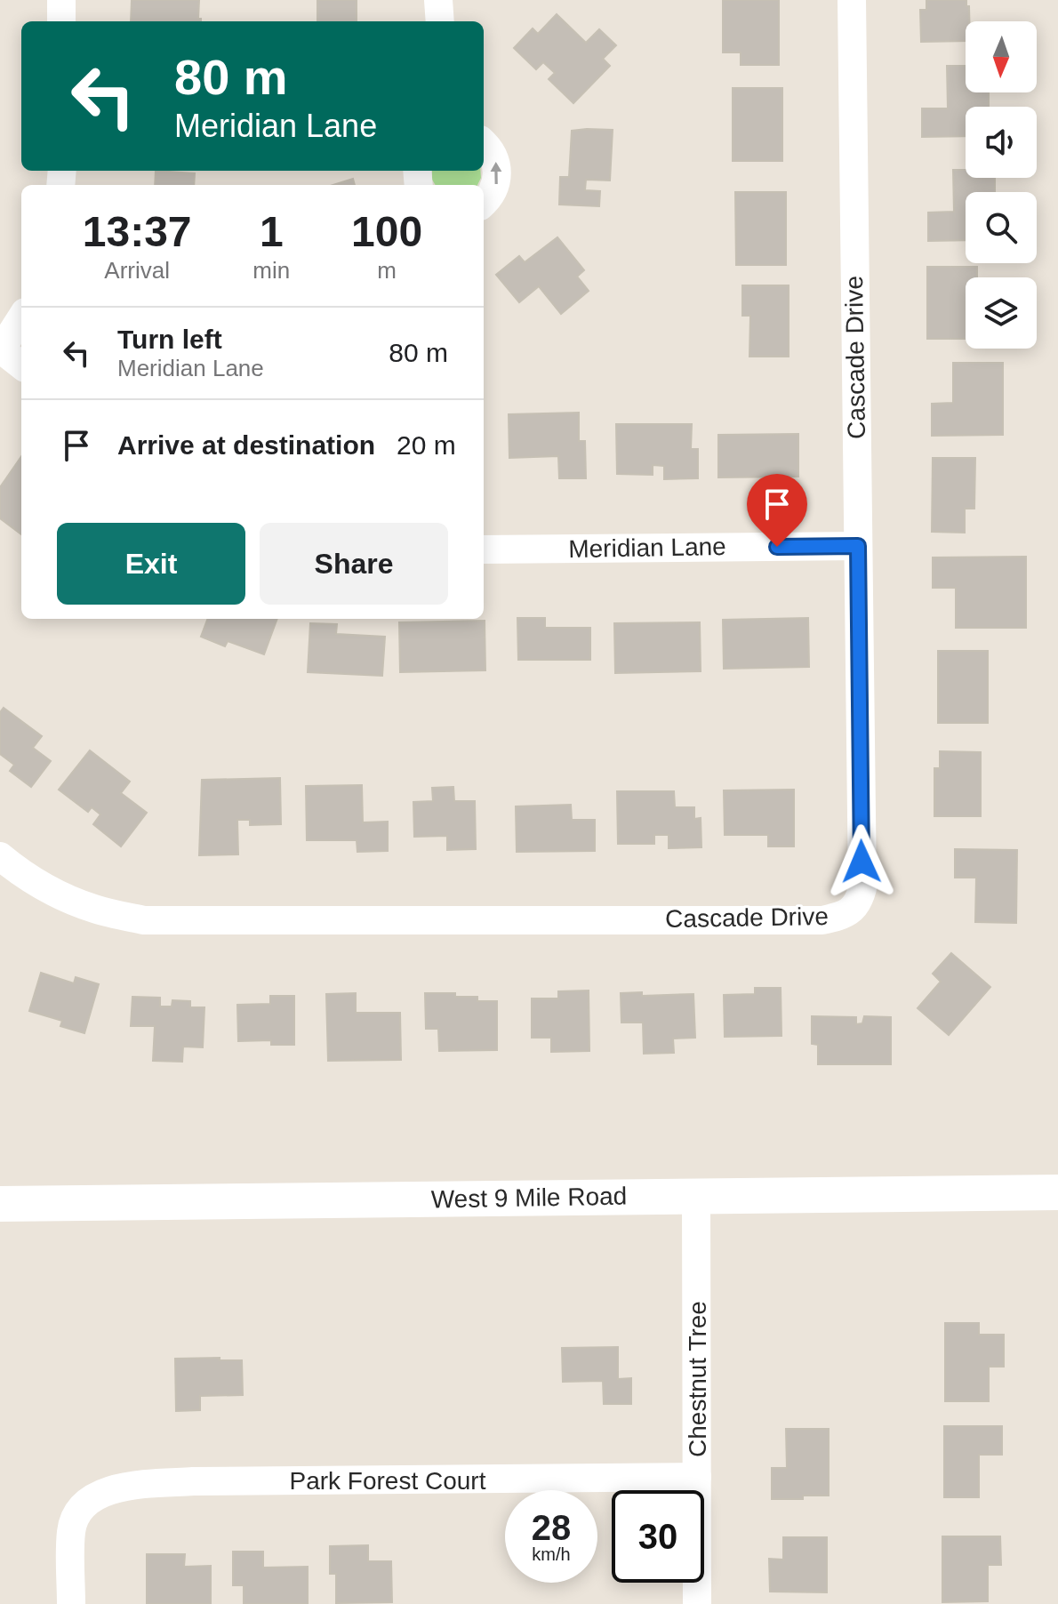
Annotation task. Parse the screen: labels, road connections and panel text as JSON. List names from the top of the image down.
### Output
{
  "streets": {
    "street": [
      "Cascade Drive",
      "Meridian Lane",
      "West 9 Mile Road",
      "Chestnut Tree",
      "Park Forest Court"
    ]
  },
  "crossings": [
    ["Cascade Drive", "Meridian Lane"],
    ["West 9 Mile Road", "Chestnut Tree"],
    ["Chestnut Tree", "Park Forest Court"]
  ],
  "north": "bottom",
  "page": {
    "turn": ["80 m", "Meridian Lane"],
    "eta": [
      "13:37",
      "Arrival",
      "1",
      "min",
      "100",
      "m"
    ],
    "list": [
      {
        "name": "Turn left",
        "note": "Meridian Lane",
        "value": "80 m"
      },
      {
        "name": "Arrive at destination",
        "value": "20 m"
      }
    ],
    "buttons": ["Exit", "Share"],
    "speed": "28 km/h",
    "limit": "30"
  }
}
